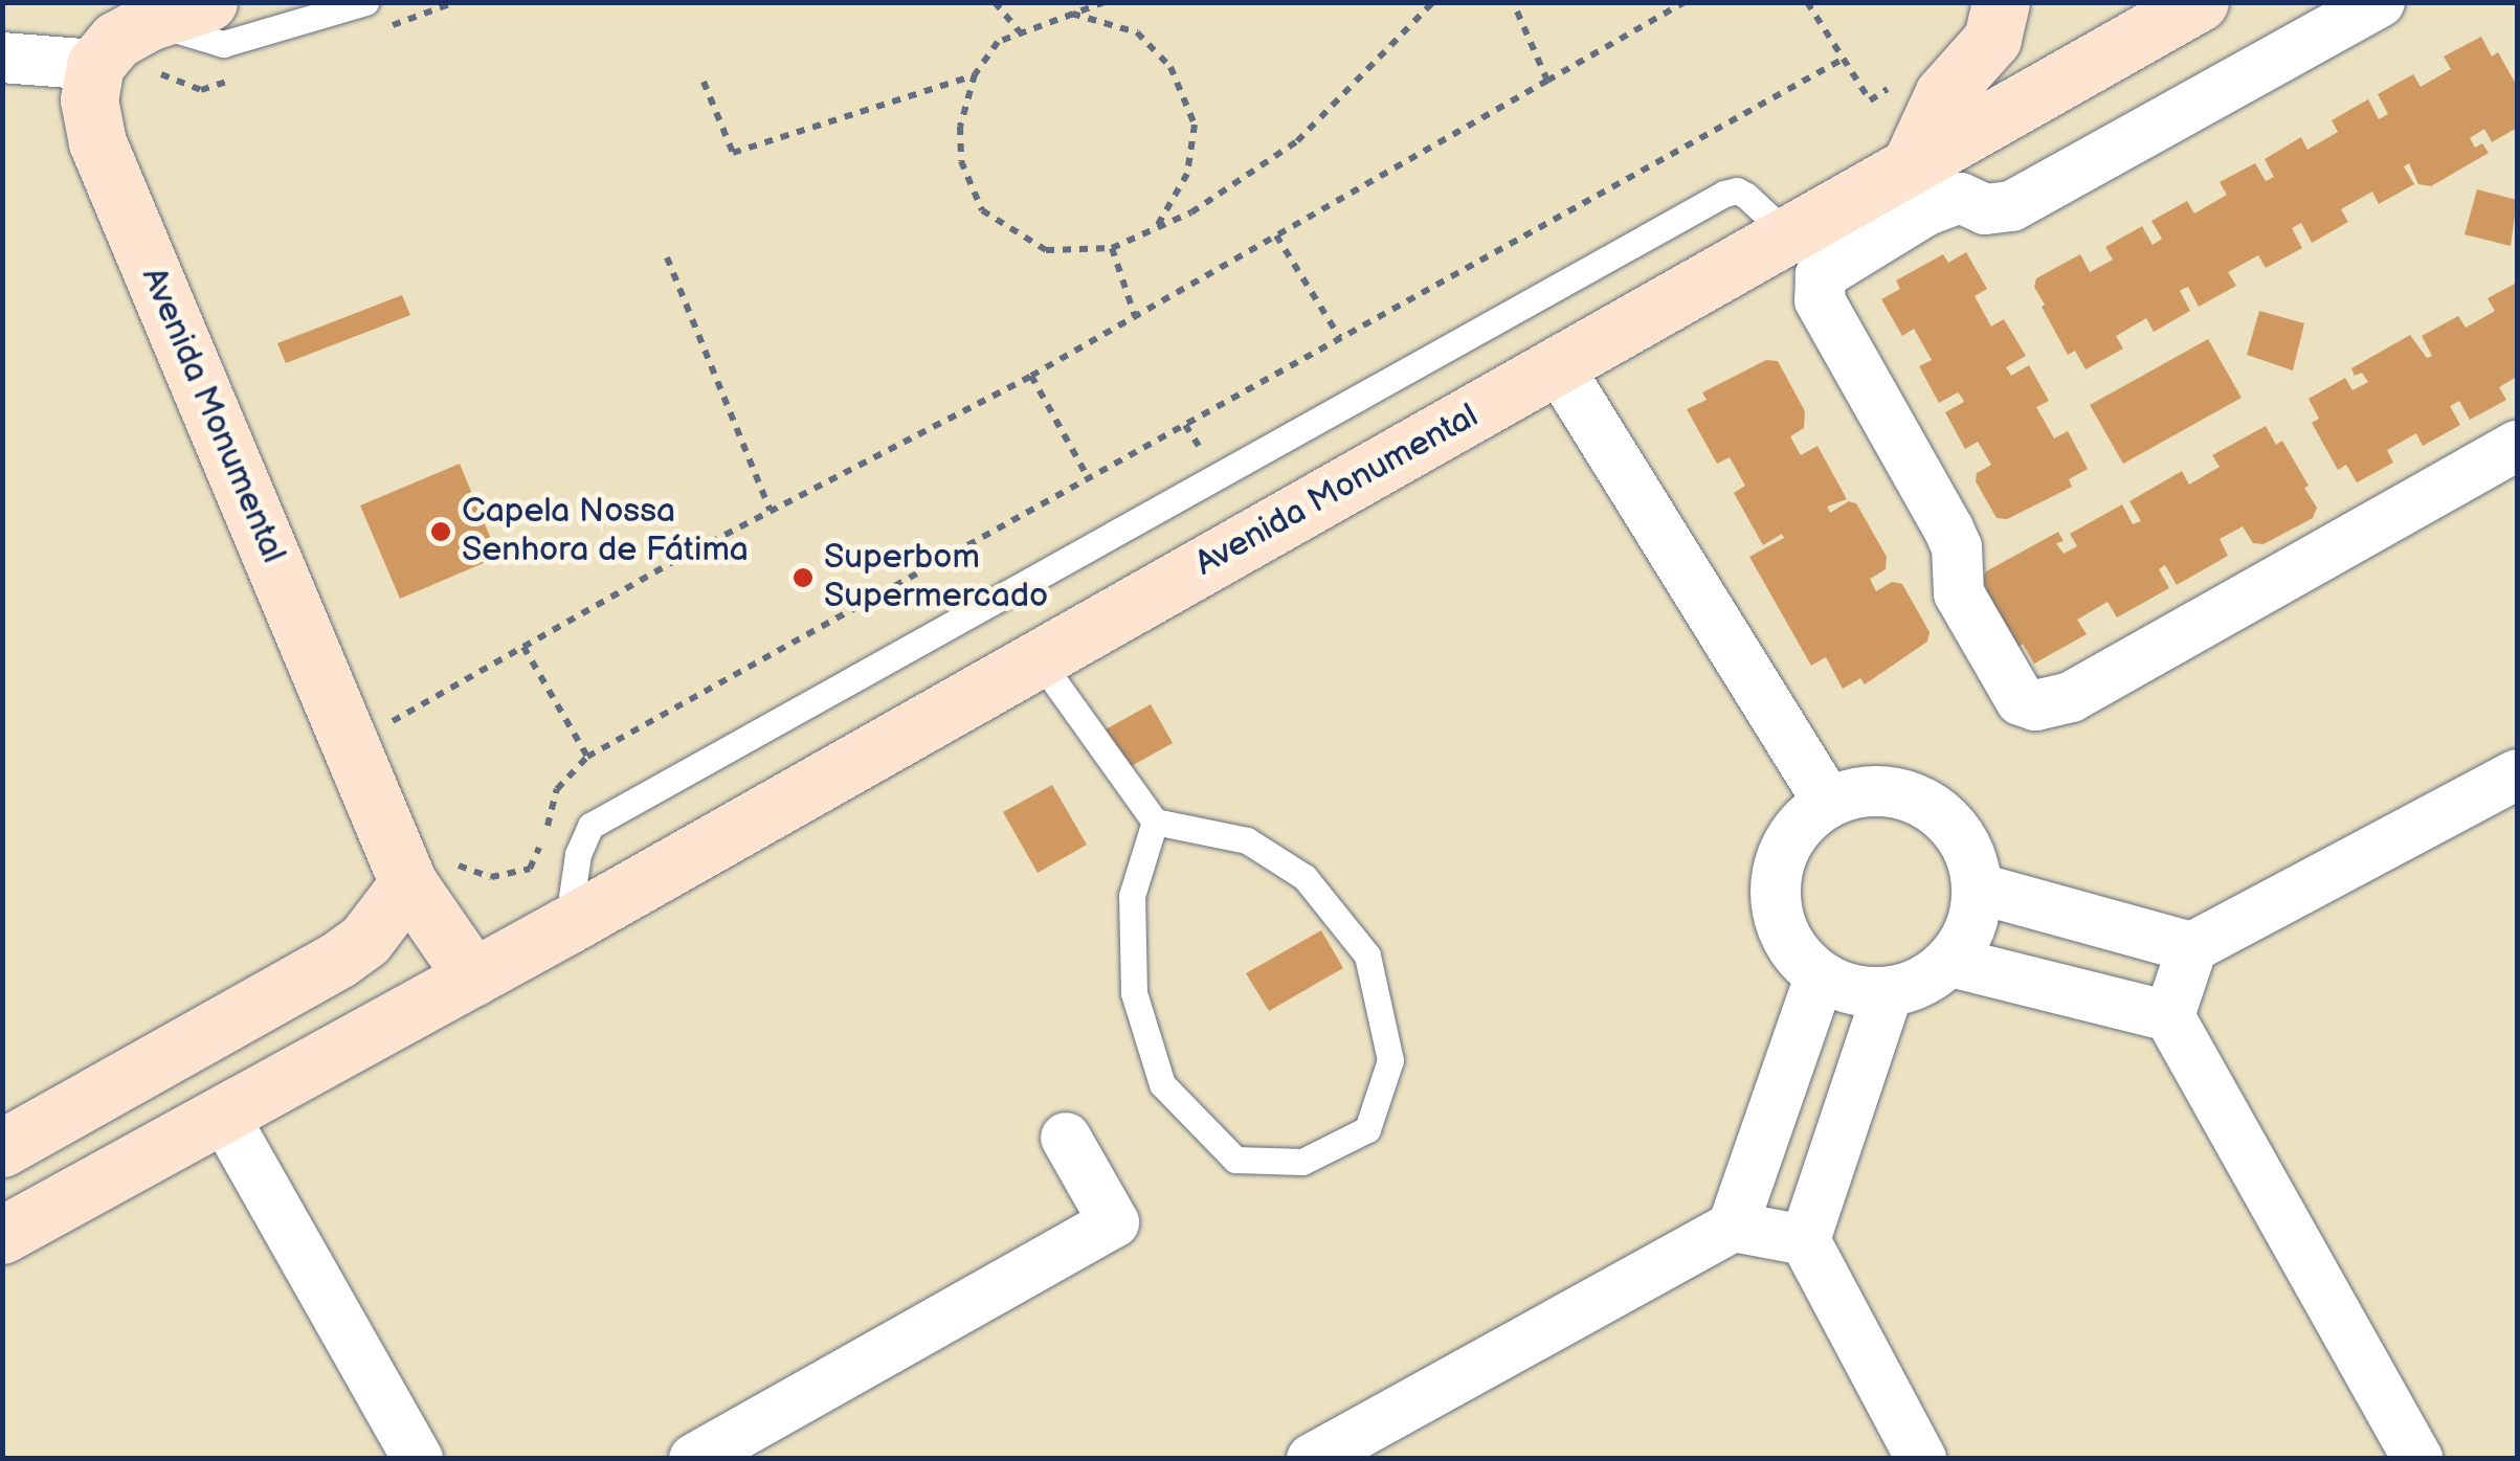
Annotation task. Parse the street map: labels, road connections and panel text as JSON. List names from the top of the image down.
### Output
{
  "streets": {
    "street": ["Avenida Monumental"]
  },
  "places": ["Capela Nossa Senhora de Fátima", "Superbom Supermercado"]
}
